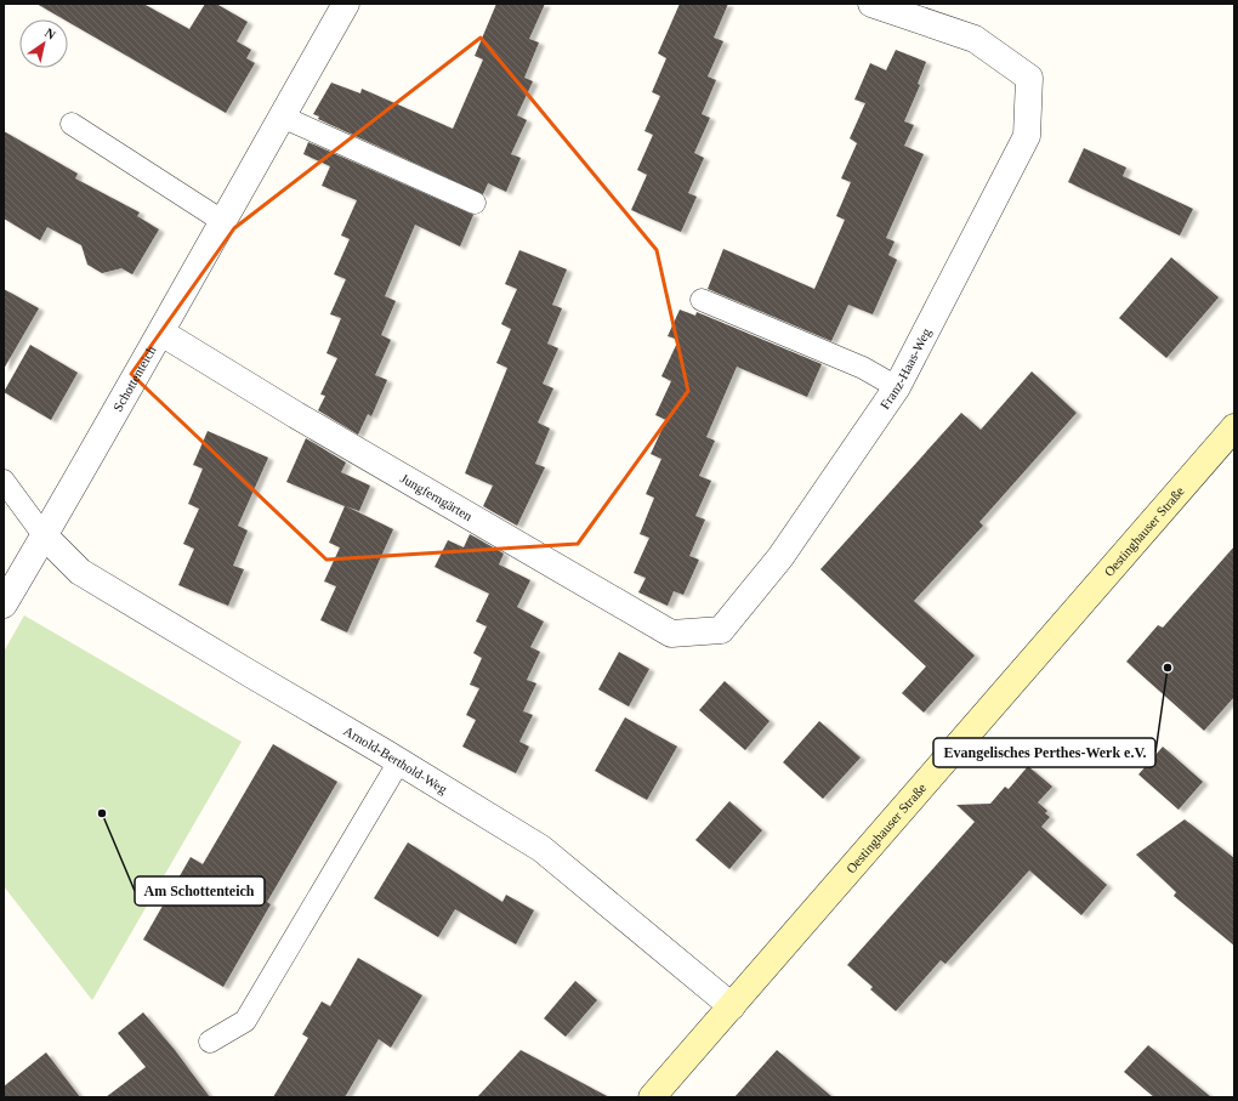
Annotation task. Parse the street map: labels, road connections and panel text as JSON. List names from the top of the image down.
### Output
{
  "streets": {
    "street": [
      "Franz-Haas-Weg",
      "Schottenteich",
      "Jungferngärten",
      "Oestinghauser Straße",
      "Arnold-Berthold-Weg"
    ]
  },
  "crossings": [
    ["Franz-Haas-Weg", "Jungferngärten"],
    ["Schottenteich", "Jungferngärten"],
    ["Schottenteich", "Arnold-Berthold-Weg"],
    ["Oestinghauser Straße", "Arnold-Berthold-Weg"]
  ],
  "places": ["Evangelisches Perthes-Werk e.V.", "Am Schottenteich"],
  "north": "top right"
}
